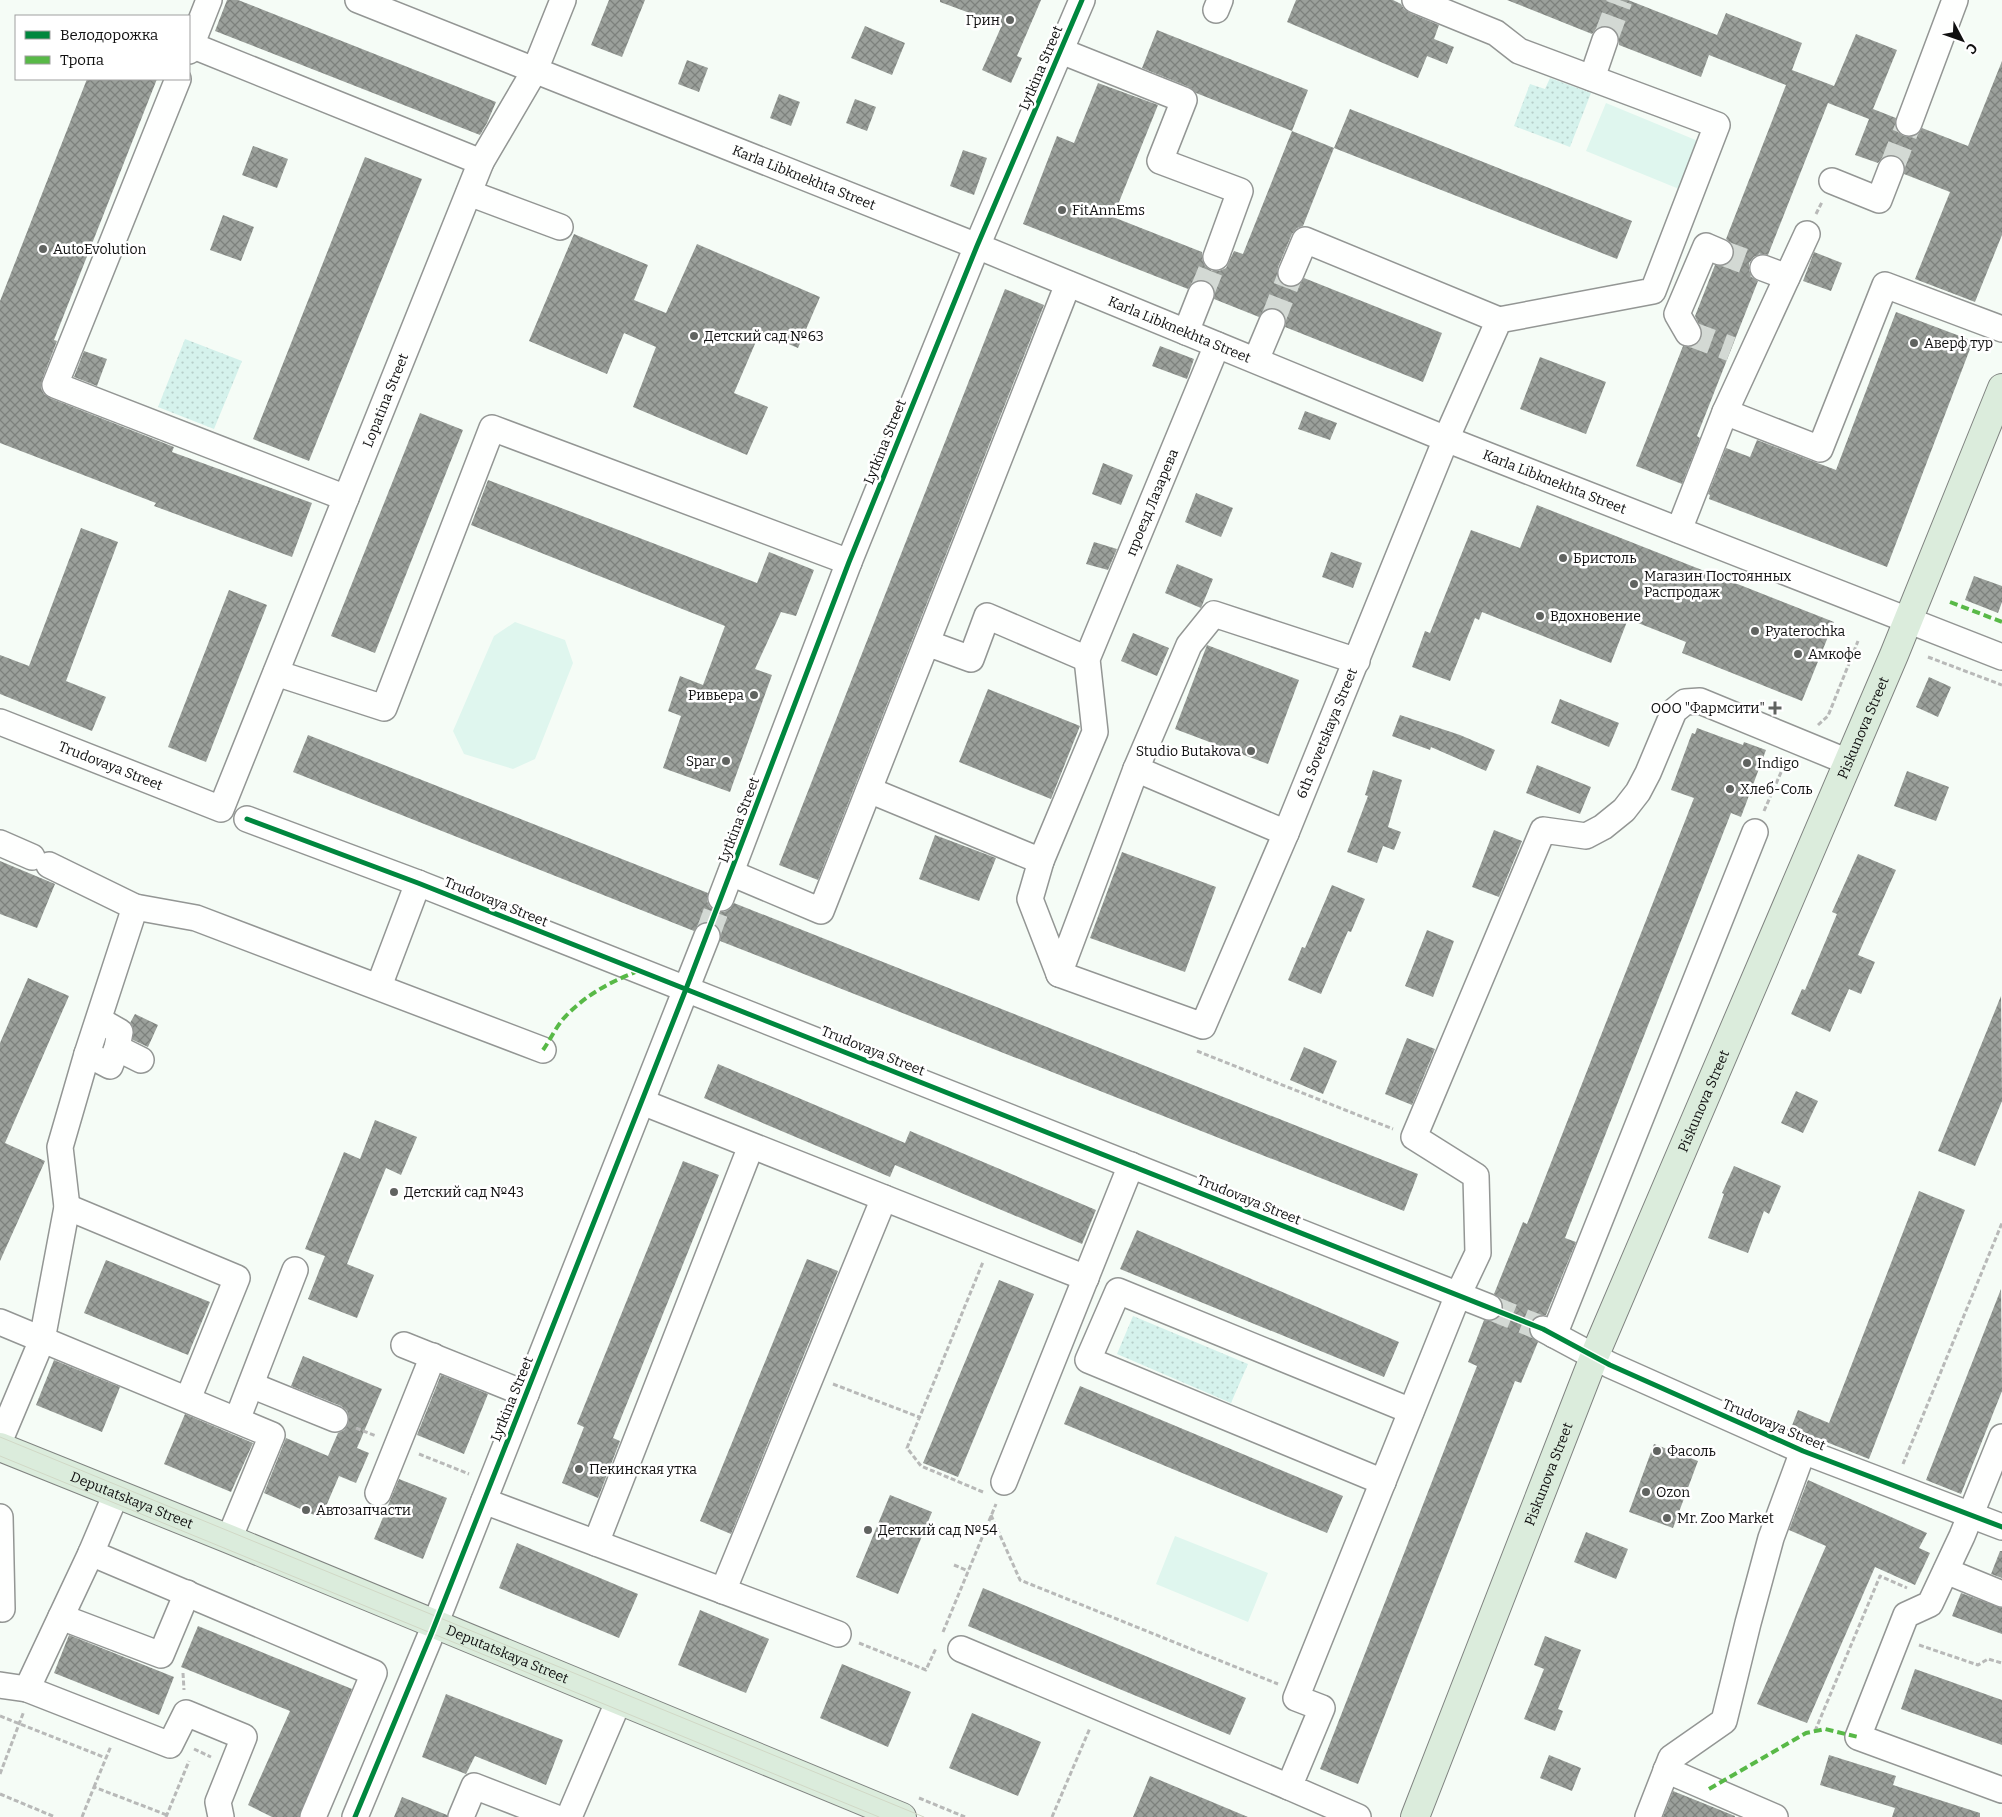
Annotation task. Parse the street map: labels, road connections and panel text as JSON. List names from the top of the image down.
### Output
{
  "streets": {
    "main road": ["Piskunova Street", "Deputatskaya Street"],
    "street": [
      "Lytkina Street",
      "Karla Libknekhta Street",
      "Lopatina Street",
      "проезд Лазарева",
      "6th Sovetskaya Street",
      "Trudovaya Street"
    ]
  },
  "crossings": [
    ["Lytkina Street", "Karla Libknekhta Street"],
    ["Lytkina Street", "Trudovaya Street"],
    ["Lytkina Street", "Deputatskaya Street"],
    ["Karla Libknekhta Street", "Lopatina Street"],
    ["Karla Libknekhta Street", "проезд Лазарева"],
    ["Karla Libknekhta Street", "Piskunova Street"],
    ["Karla Libknekhta Street", "6th Sovetskaya Street"],
    ["Lopatina Street", "Trudovaya Street"],
    ["Piskunova Street", "Trudovaya Street"]
  ],
  "places": {
    "other": [
      "Грин",
      "FitAnnEms",
      "AutoEvolution",
      "Детский сад №63",
      "Аверф тур",
      "Бристоль",
      "Магазин Постоянных Распродаж",
      "Вдохновение",
      "Pyaterochka",
      "Амкофе",
      "Ривьера",
      "Studio Butakova",
      "Spar",
      "Indigo",
      "Хлеб-Соль",
      "Детский сад №43",
      "Фасоль",
      "Пекинская утка",
      "Ozon",
      "Автозапчасти",
      "Mr. Zoo Market",
      "Детский сад №54"
    ],
    "health": ["ООО \"Фармсити\""]
  },
  "legend": ["Велодорожка", "Тропа"],
  "north": "bottom right"
}
